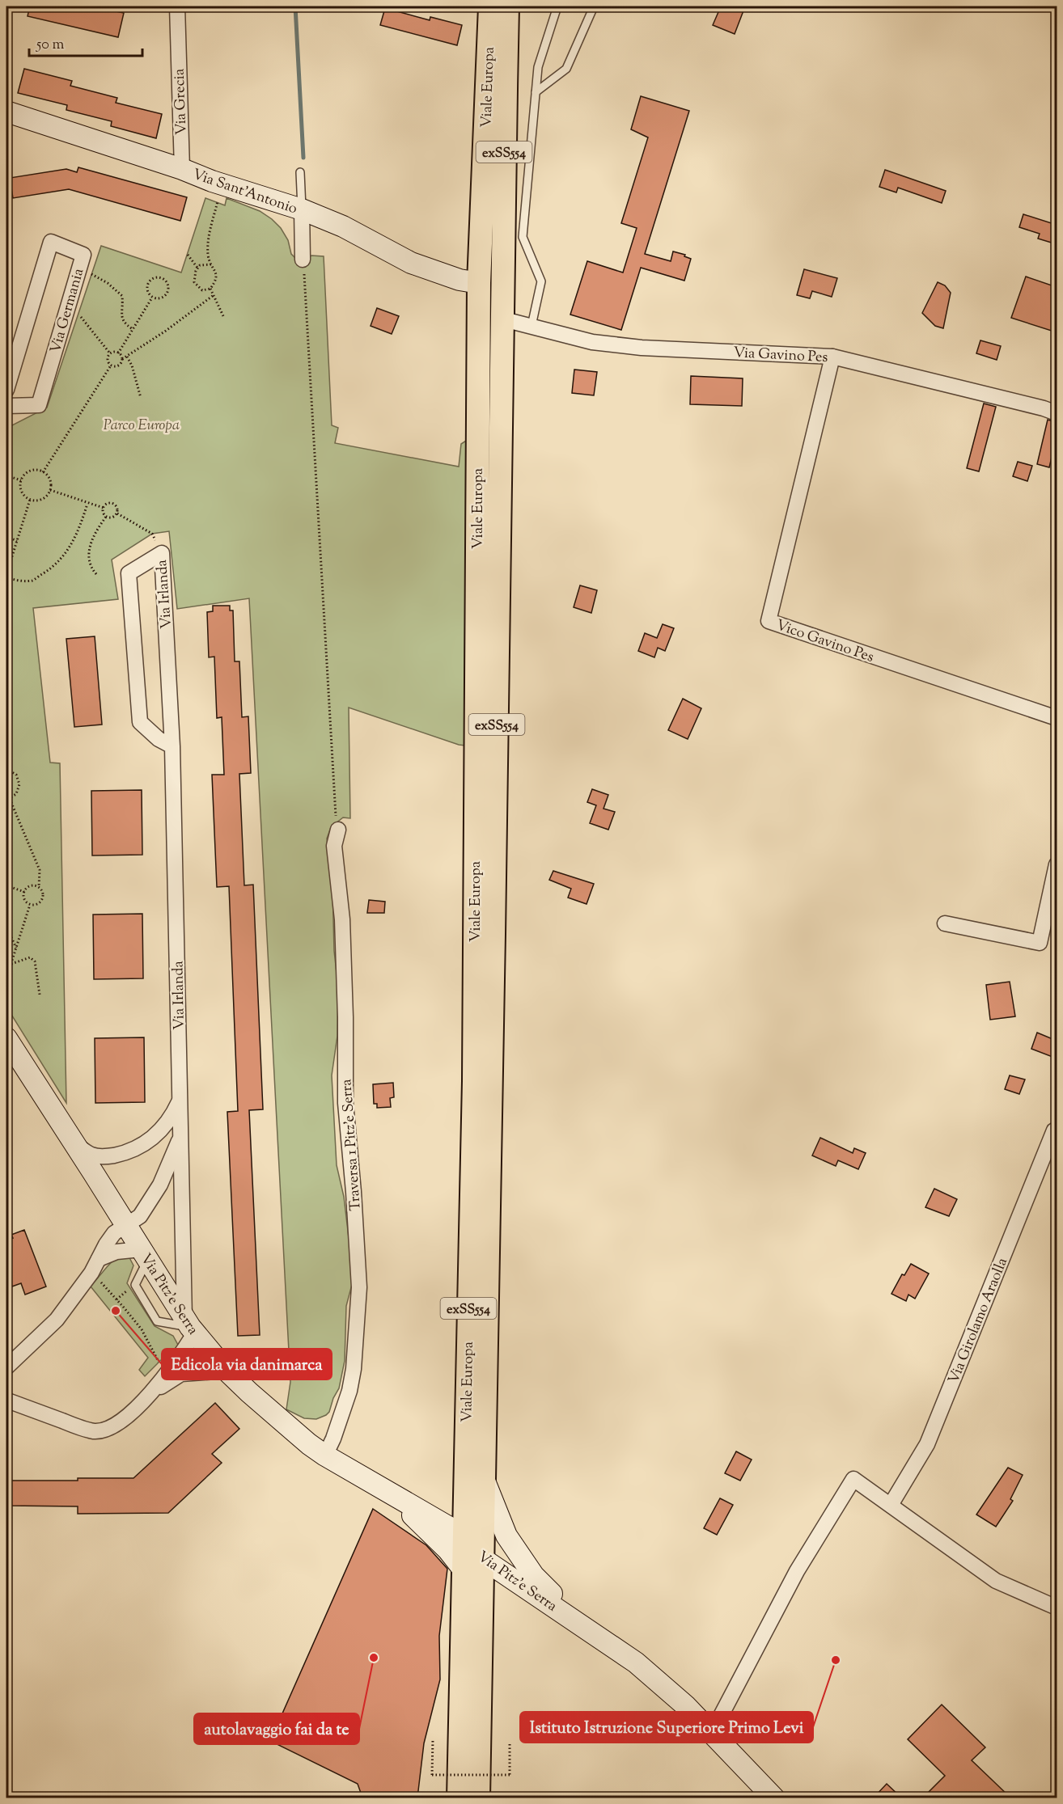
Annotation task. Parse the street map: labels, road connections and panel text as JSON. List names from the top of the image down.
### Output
{
  "streets": {
    "main road": ["Viale Europa", "exSS554"],
    "street": [
      "Via Grecia",
      "Via Sant'Antonio",
      "Via Germania",
      "Via Gavino Pes",
      "Via Irlanda",
      "Vico Gavino Pes",
      "Traversa 1 Pitz'e Serra",
      "Via Pitz'e Serra",
      "Via Girolamo Araolla"
    ]
  },
  "crossings": [
    ["Viale Europa", "Via Sant'Antonio"],
    ["Viale Europa", "Via Gavino Pes"],
    ["Viale Europa", "Via Pitz'e Serra"],
    ["Via Grecia", "Via Sant'Antonio"],
    ["Via Gavino Pes", "Vico Gavino Pes"],
    ["Via Irlanda", "Via Pitz'e Serra"],
    ["Traversa 1 Pitz'e Serra", "Via Pitz'e Serra"]
  ],
  "parks": ["Parco Europa"],
  "places": ["Edicola via danimarca", "autolavaggio fai da te", "Istituto Istruzione Superiore Primo Levi"],
  "scale_bar": "50 m"
}
